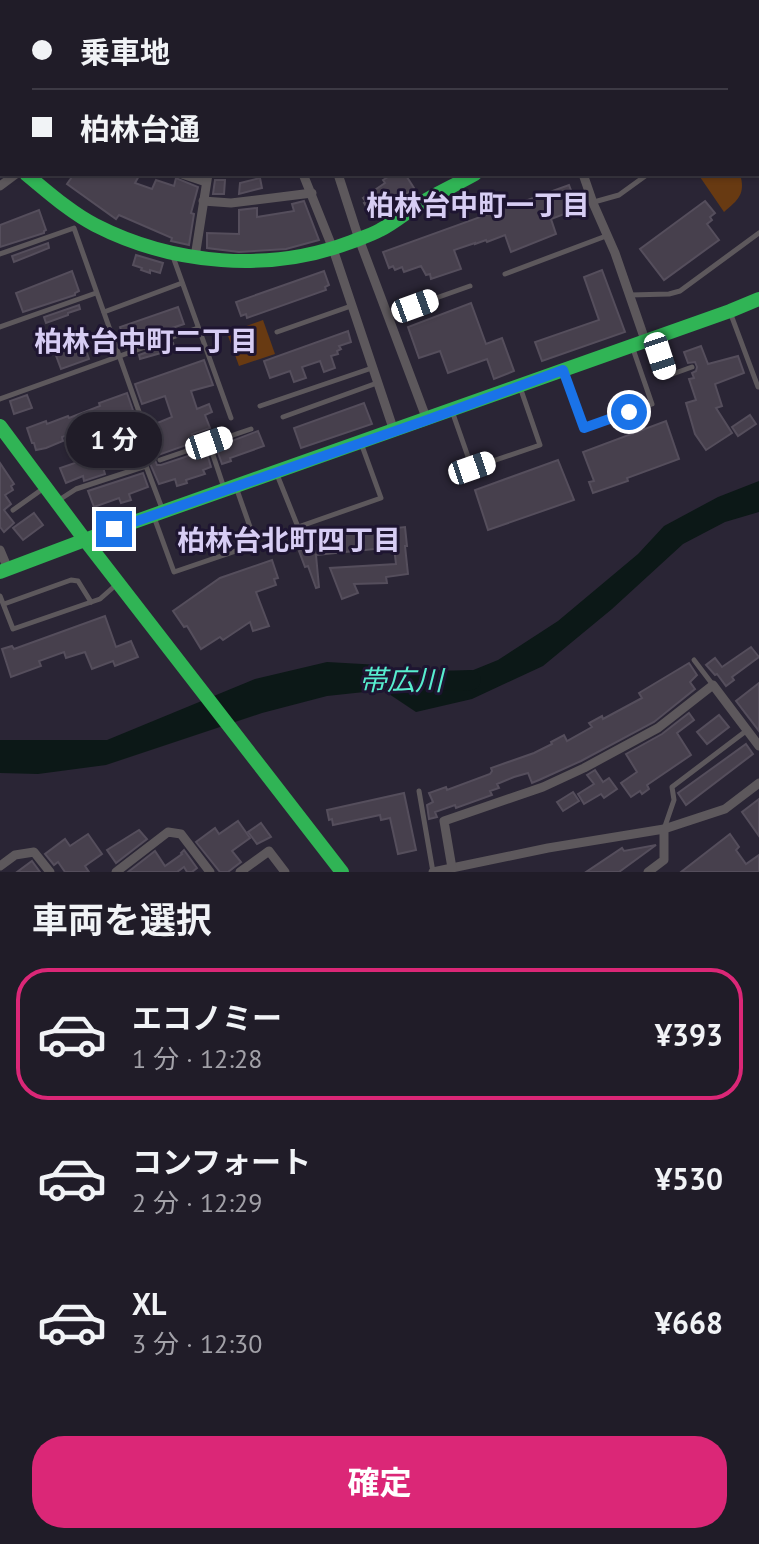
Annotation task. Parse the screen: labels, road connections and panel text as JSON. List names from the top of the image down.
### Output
{
  "districts": ["柏林台中町一丁目", "柏林台中町二丁目", "柏林台北町四丁目"],
  "water": ["帯広川"],
  "page": {
    "banner": ["乗車地", "柏林台通"],
    "bubble": "1 分",
    "heading": "車両を選択",
    "list": [
      {
        "name": "エコノミー",
        "note": "1 分 · 12:28",
        "value": "¥393"
      },
      {
        "name": "コンフォート",
        "note": "2 分 · 12:29",
        "value": "¥530"
      },
      {
        "name": "XL",
        "note": "3 分 · 12:30",
        "value": "¥668"
      }
    ],
    "buttons": "確定"
  }
}
